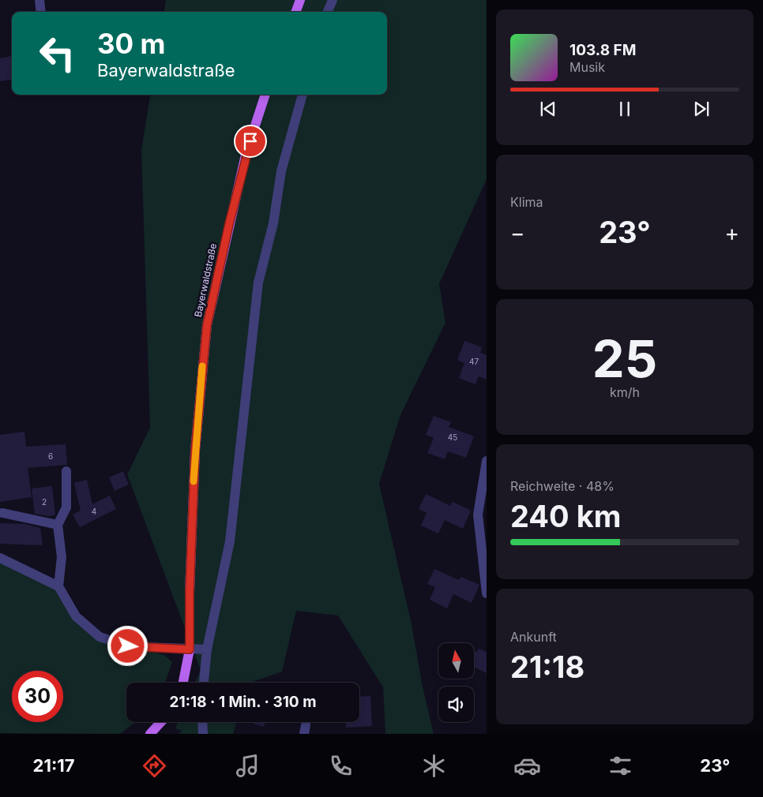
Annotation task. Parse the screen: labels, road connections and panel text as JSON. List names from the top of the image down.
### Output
{
  "streets": {
    "main road": ["Bayerwaldstraße"]
  },
  "house_numbers": [
    "47",
    "45",
    "6",
    "2",
    "4"
  ],
  "north": "top",
  "page": {
    "turn": ["30 m", "Bayerwaldstraße"],
    "song": ["103.8 FM", "Musik"],
    "tile": [
      "Klima",
      ["25", "km/h"],
      ["Reichweite · 48%", "240 km"],
      ["Ankunft", "21:18"]
    ],
    "heat": ["−", "23°", "+"],
    "limit": "30",
    "trip": "21:18 · 1 Min. · 310 m",
    "tabs": ["21:17", "23°"]
  }
}
